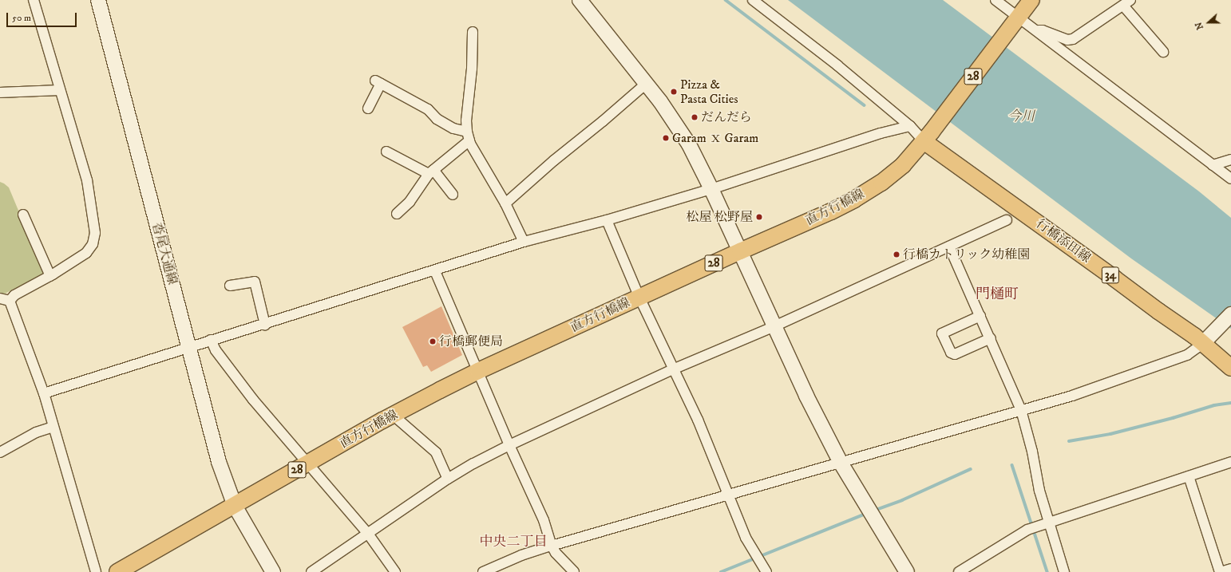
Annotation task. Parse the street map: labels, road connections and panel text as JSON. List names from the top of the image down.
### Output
{
  "streets": {
    "main road": [
      "28",
      "直方行橋線",
      "行橋添田線",
      "34"
    ],
    "street": ["沓尾大通線"]
  },
  "crossings": [
    ["直方行橋線", "行橋添田線"],
    ["直方行橋線", "沓尾大通線"]
  ],
  "districts": ["門樋町", "中央二丁目"],
  "water": ["今川"],
  "places": [
    "Pizza & Pasta Cities",
    "だんだら",
    "Garam ｘ Garam",
    "松屋 松野屋",
    "行橋カトリック幼稚園",
    "行橋郵便局"
  ],
  "scale_bar": "50 m",
  "north": "left"
}
